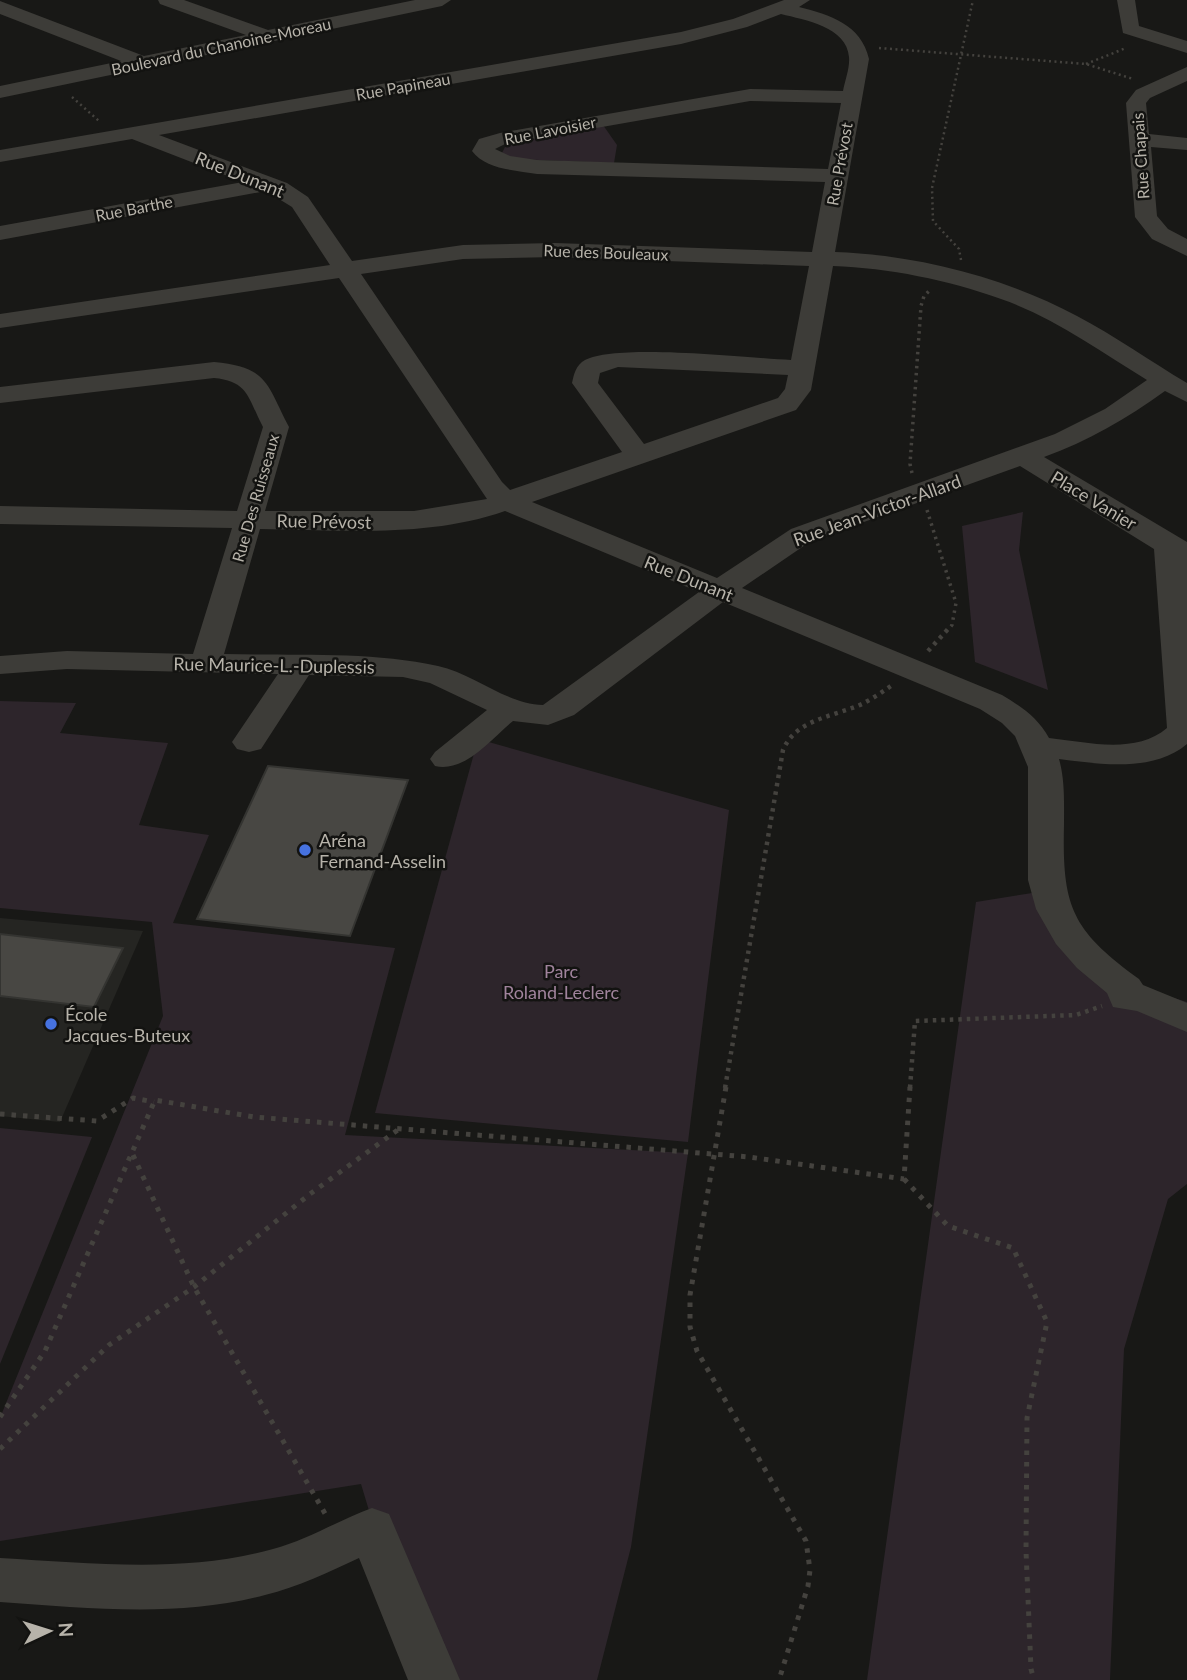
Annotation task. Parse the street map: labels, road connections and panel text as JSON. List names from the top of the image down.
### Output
{
  "streets": {
    "street": [
      "Boulevard du Chanoine-Moreau",
      "Rue Papineau",
      "Rue Lavoisier",
      "Rue Chapais",
      "Rue Prévost",
      "Rue Dunant",
      "Rue Barthe",
      "Rue des Bouleaux",
      "Rue Des Ruisseaux",
      "Place Vanier",
      "Rue Jean-Victor-Allard",
      "Rue Maurice-L.-Duplessis"
    ]
  },
  "crossings": [
    ["Rue Papineau", "Rue Dunant"],
    ["Rue Lavoisier", "Rue Prévost"],
    ["Rue Prévost", "Rue Dunant"],
    ["Rue Prévost", "Rue des Bouleaux"],
    ["Rue Prévost", "Rue Des Ruisseaux"],
    ["Rue Dunant", "Rue Barthe"],
    ["Rue Dunant", "Rue des Bouleaux"],
    ["Rue Dunant", "Place Vanier"],
    ["Rue Dunant", "Rue Jean-Victor-Allard"],
    ["Rue des Bouleaux", "Rue Jean-Victor-Allard"],
    ["Rue Des Ruisseaux", "Rue Maurice-L.-Duplessis"],
    ["Place Vanier", "Rue Jean-Victor-Allard"],
    ["Rue Jean-Victor-Allard", "Rue Maurice-L.-Duplessis"]
  ],
  "parks": ["Parc Roland-Leclerc"],
  "places": ["Aréna Fernand-Asselin", "École Jacques-Buteux"],
  "north": "right"
}
